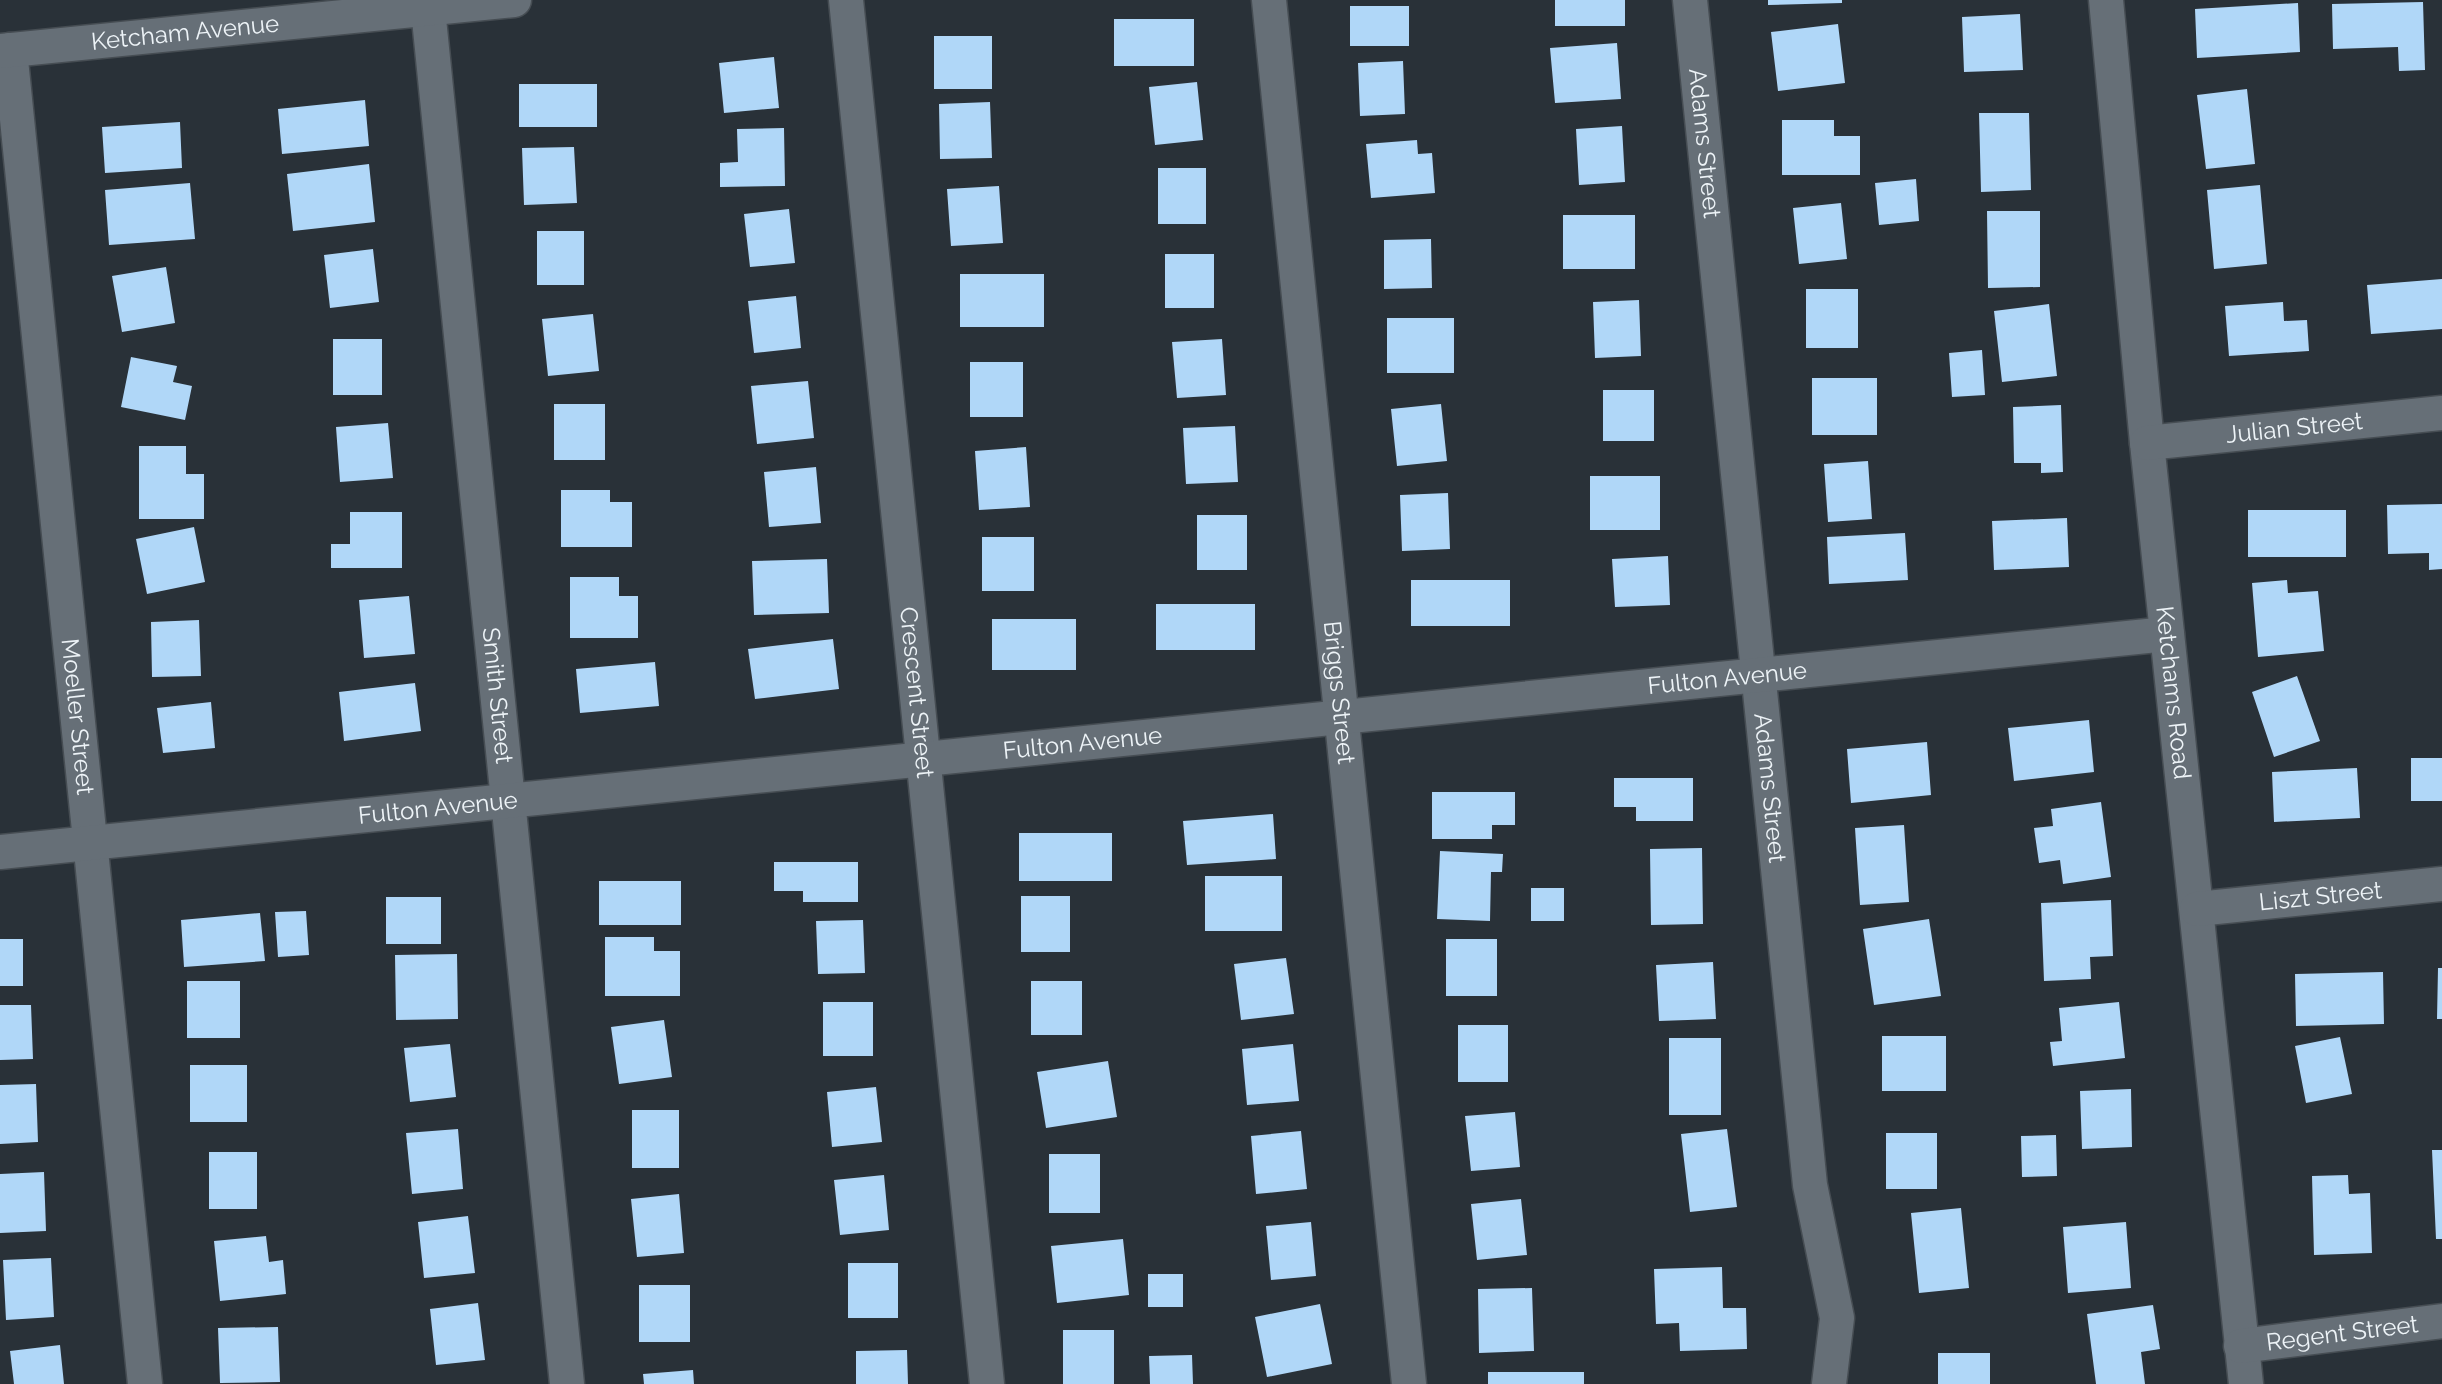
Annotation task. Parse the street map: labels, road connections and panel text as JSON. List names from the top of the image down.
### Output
{
  "streets": {
    "street": [
      "Ketcham Avenue",
      "Adams Street",
      "Julian Street",
      "Fulton Avenue",
      "Crescent Street",
      "Briggs Street",
      "Ketchams Road",
      "Smith Street",
      "Moeller Street",
      "Liszt Street",
      "Regent Street"
    ]
  },
  "crossings": [
    ["Ketcham Avenue", "Smith Street"],
    ["Ketcham Avenue", "Moeller Street"],
    ["Adams Street", "Fulton Avenue"],
    ["Julian Street", "Ketchams Road"],
    ["Fulton Avenue", "Crescent Street"],
    ["Fulton Avenue", "Briggs Street"],
    ["Fulton Avenue", "Ketchams Road"],
    ["Fulton Avenue", "Smith Street"],
    ["Fulton Avenue", "Moeller Street"],
    ["Ketchams Road", "Liszt Street"],
    ["Ketchams Road", "Regent Street"]
  ]
}
